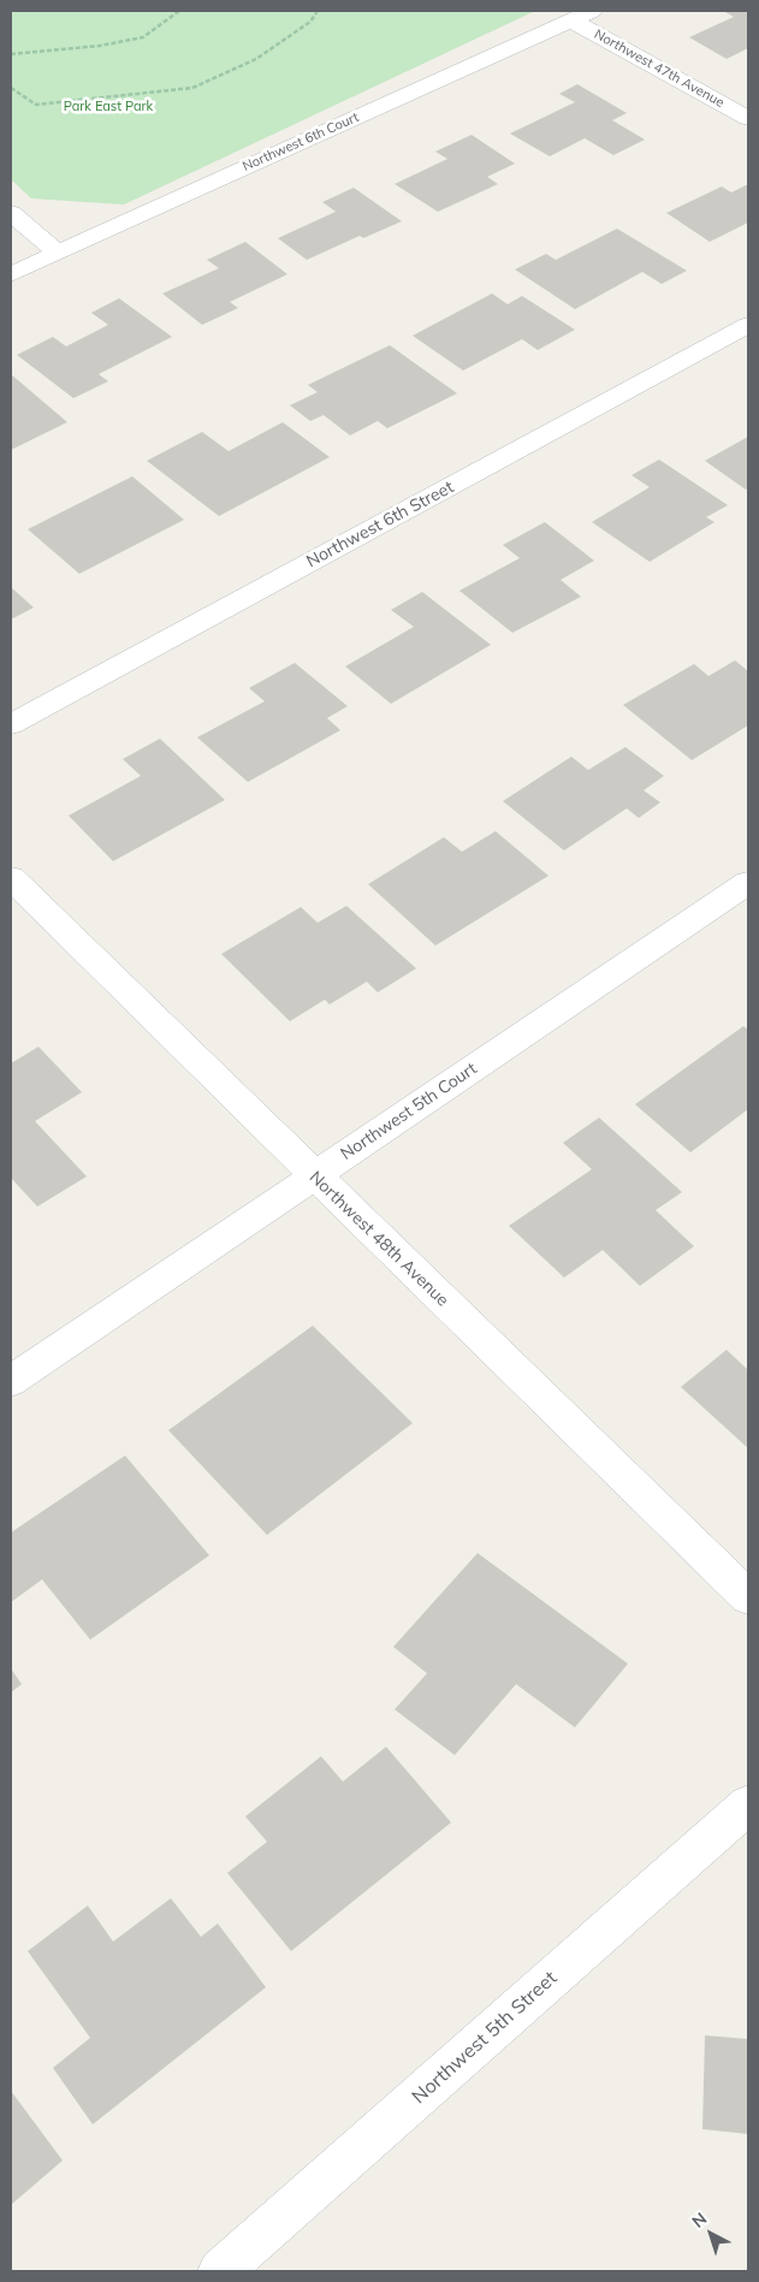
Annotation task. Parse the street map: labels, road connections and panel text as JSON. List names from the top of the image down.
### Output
{
  "streets": {
    "street": [
      "Northwest 47th Avenue",
      "Northwest 6th Court",
      "Northwest 6th Street",
      "Northwest 5th Court",
      "Northwest 48th Avenue",
      "Northwest 5th Street"
    ]
  },
  "crossings": [
    ["Northwest 47th Avenue", "Northwest 6th Court"],
    ["Northwest 5th Court", "Northwest 48th Avenue"]
  ],
  "parks": ["Park East Park"],
  "north": "top left"
}
